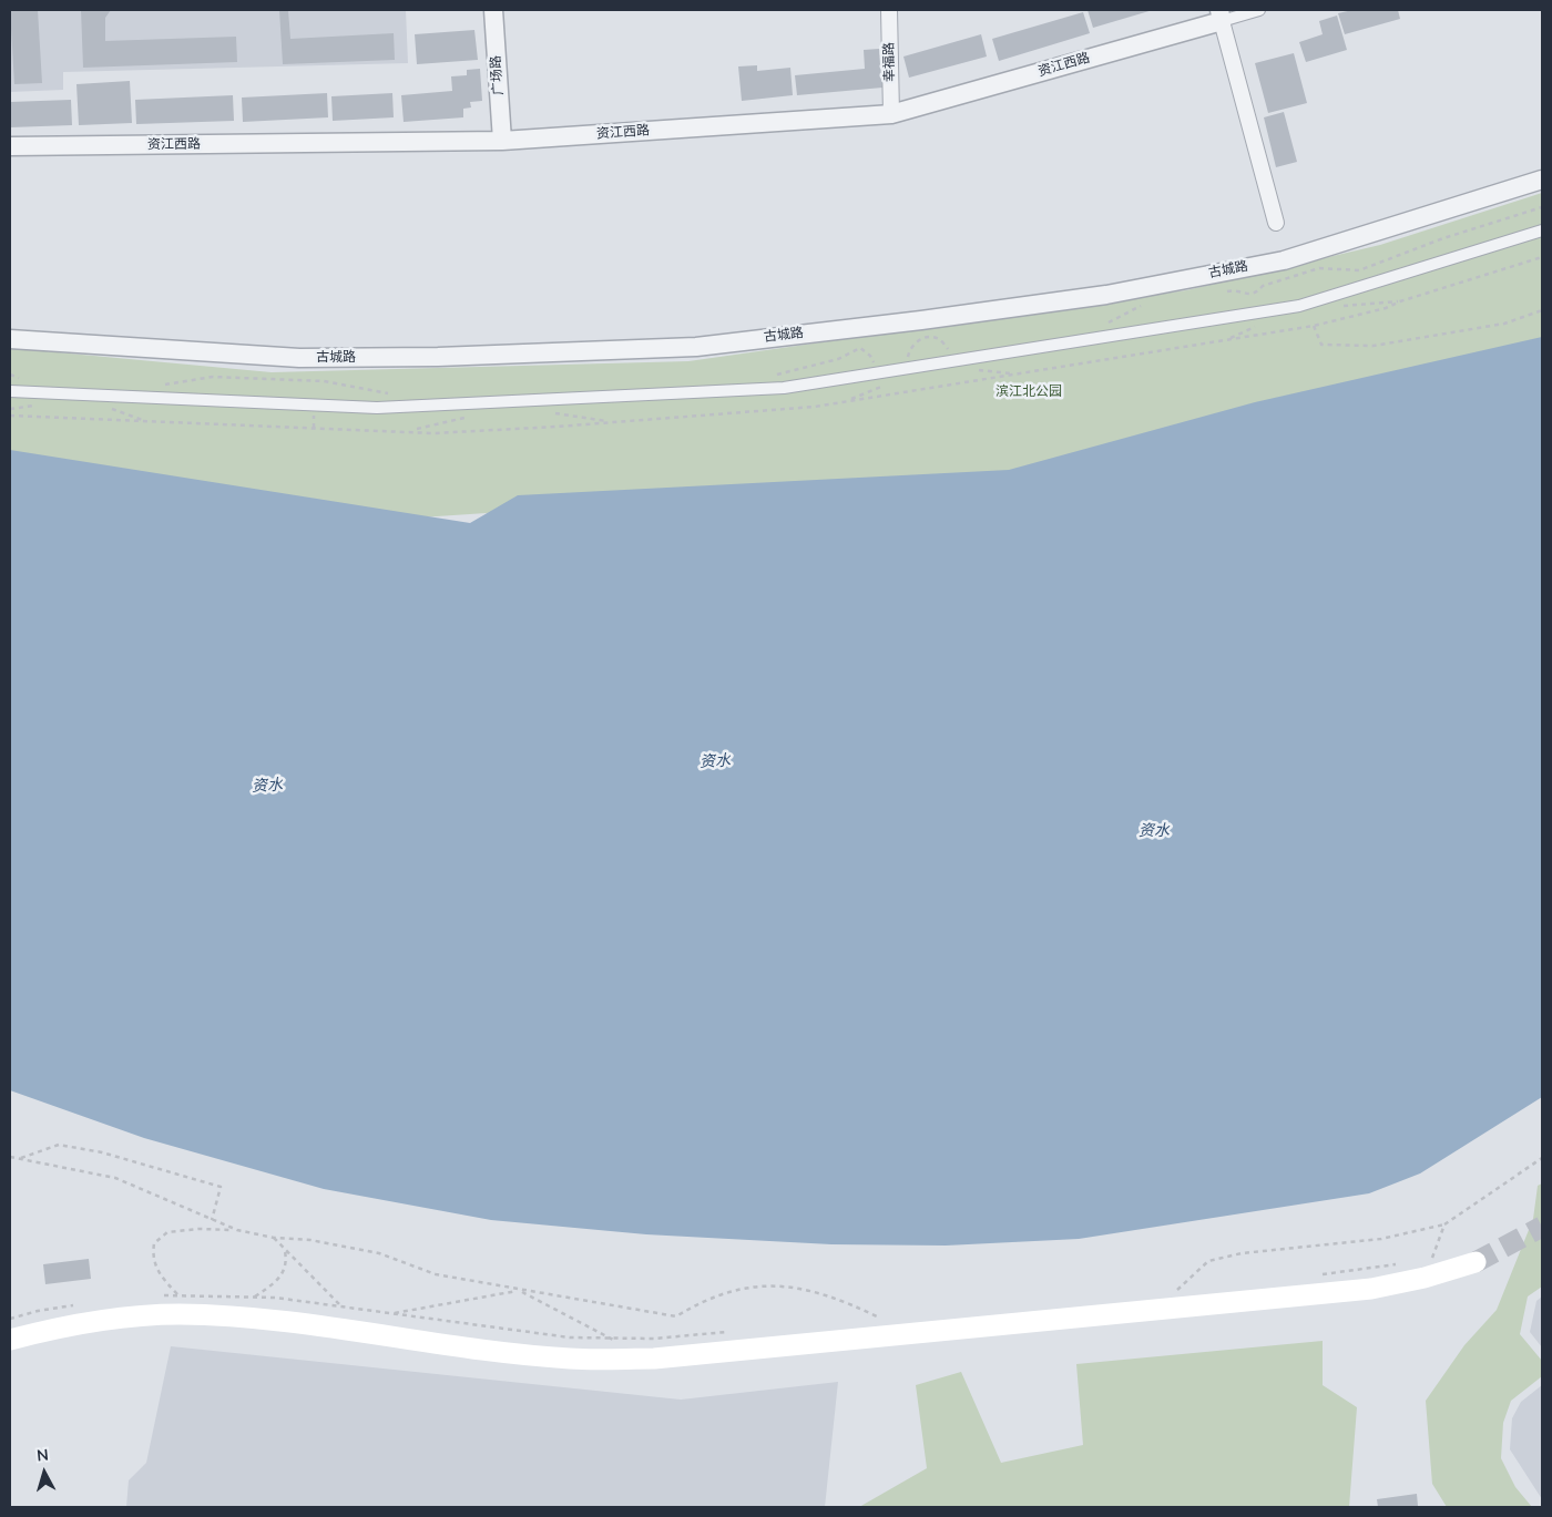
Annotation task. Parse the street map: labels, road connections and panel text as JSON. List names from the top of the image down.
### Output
{
  "streets": {
    "street": [
      "幸福路",
      "资江西路",
      "广场路",
      "古城路"
    ]
  },
  "crossings": [
    ["幸福路", "资江西路"],
    ["资江西路", "广场路"]
  ],
  "water": ["资水"],
  "parks": ["滨江北公园"],
  "north": "top"
}
